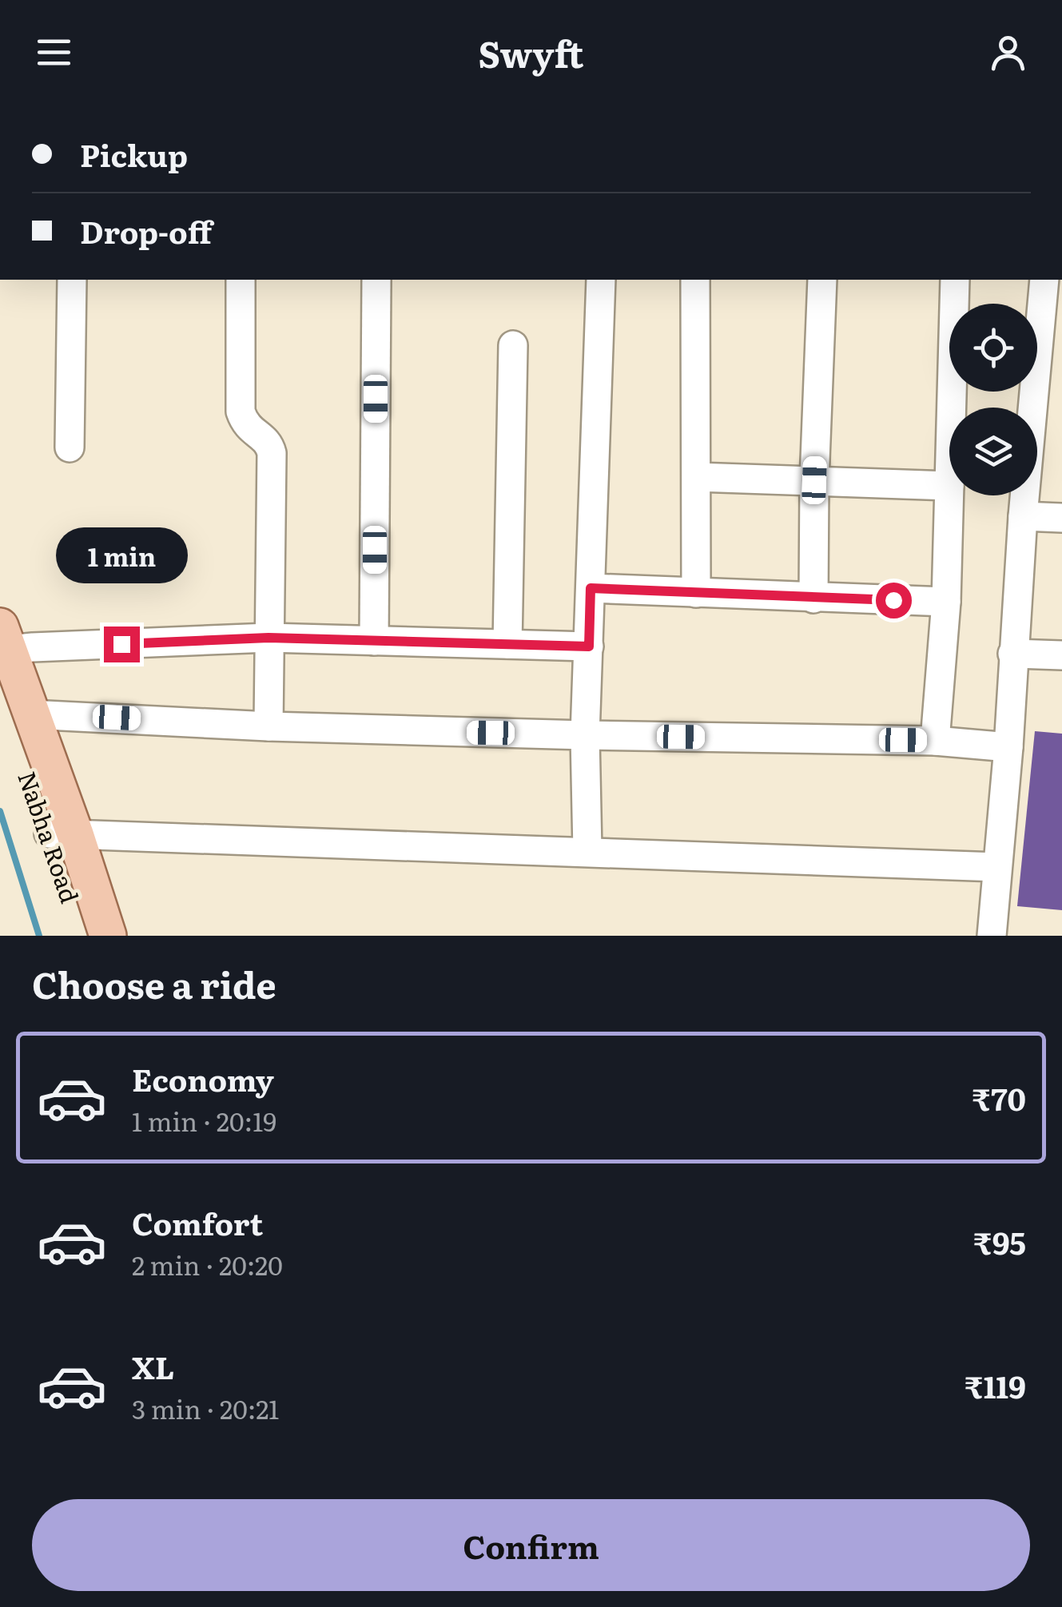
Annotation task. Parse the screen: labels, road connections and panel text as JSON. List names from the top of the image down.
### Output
{
  "streets": {
    "main road": ["Nabha Road"]
  },
  "page": {
    "header": "Swyft",
    "banner": ["Pickup", "Drop-off"],
    "bubble": "1 min",
    "heading": "Choose a ride",
    "list": [
      {
        "name": "Economy",
        "note": "1 min · 20:19",
        "value": "₹70"
      },
      {
        "name": "Comfort",
        "note": "2 min · 20:20",
        "value": "₹95"
      },
      {
        "name": "XL",
        "note": "3 min · 20:21",
        "value": "₹119"
      }
    ],
    "buttons": "Confirm"
  }
}
